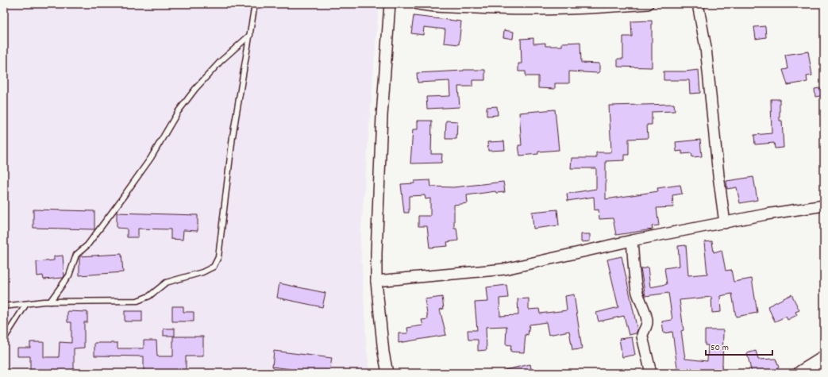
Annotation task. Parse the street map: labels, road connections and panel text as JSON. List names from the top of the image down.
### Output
{
  "scale_bar": "50 m"
}
